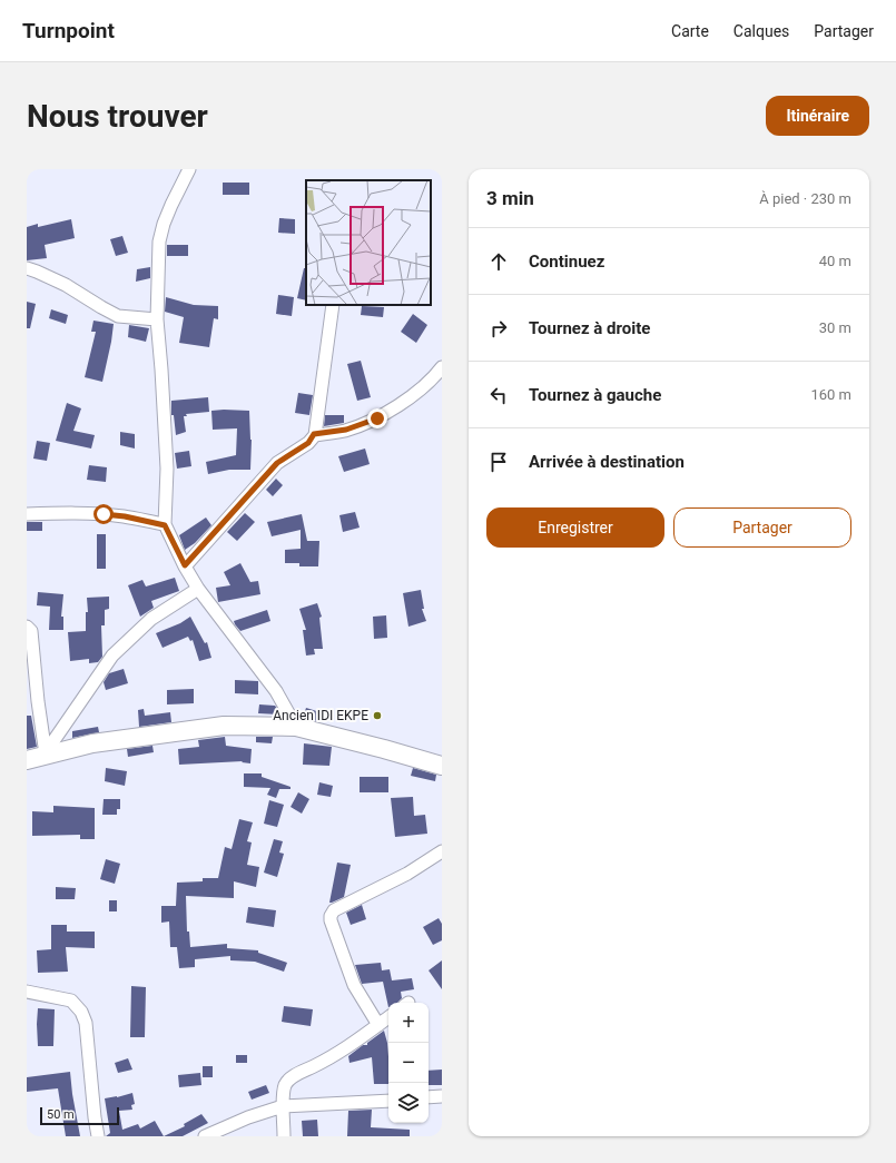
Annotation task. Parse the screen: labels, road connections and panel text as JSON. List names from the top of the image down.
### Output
{
  "places": ["Ancien IDI EKPE"],
  "scale_bar": "50 m",
  "page": {
    "header": "Turnpoint",
    "nav": ["Carte", "Calques", "Partager"],
    "buttons": [
      "Itinéraire",
      ["Enregistrer", "Partager"]
    ],
    "title": "Nous trouver",
    "heading": ["3 min", "À pied · 230 m"],
    "list": [
      ["Continuez", "40 m"],
      ["Tournez à droite", "30 m"],
      ["Tournez à gauche", "160 m"],
      "Arrivée à destination"
    ],
    "map_buttons": ["+", "−"],
    "scale": "50 m"
  }
}
